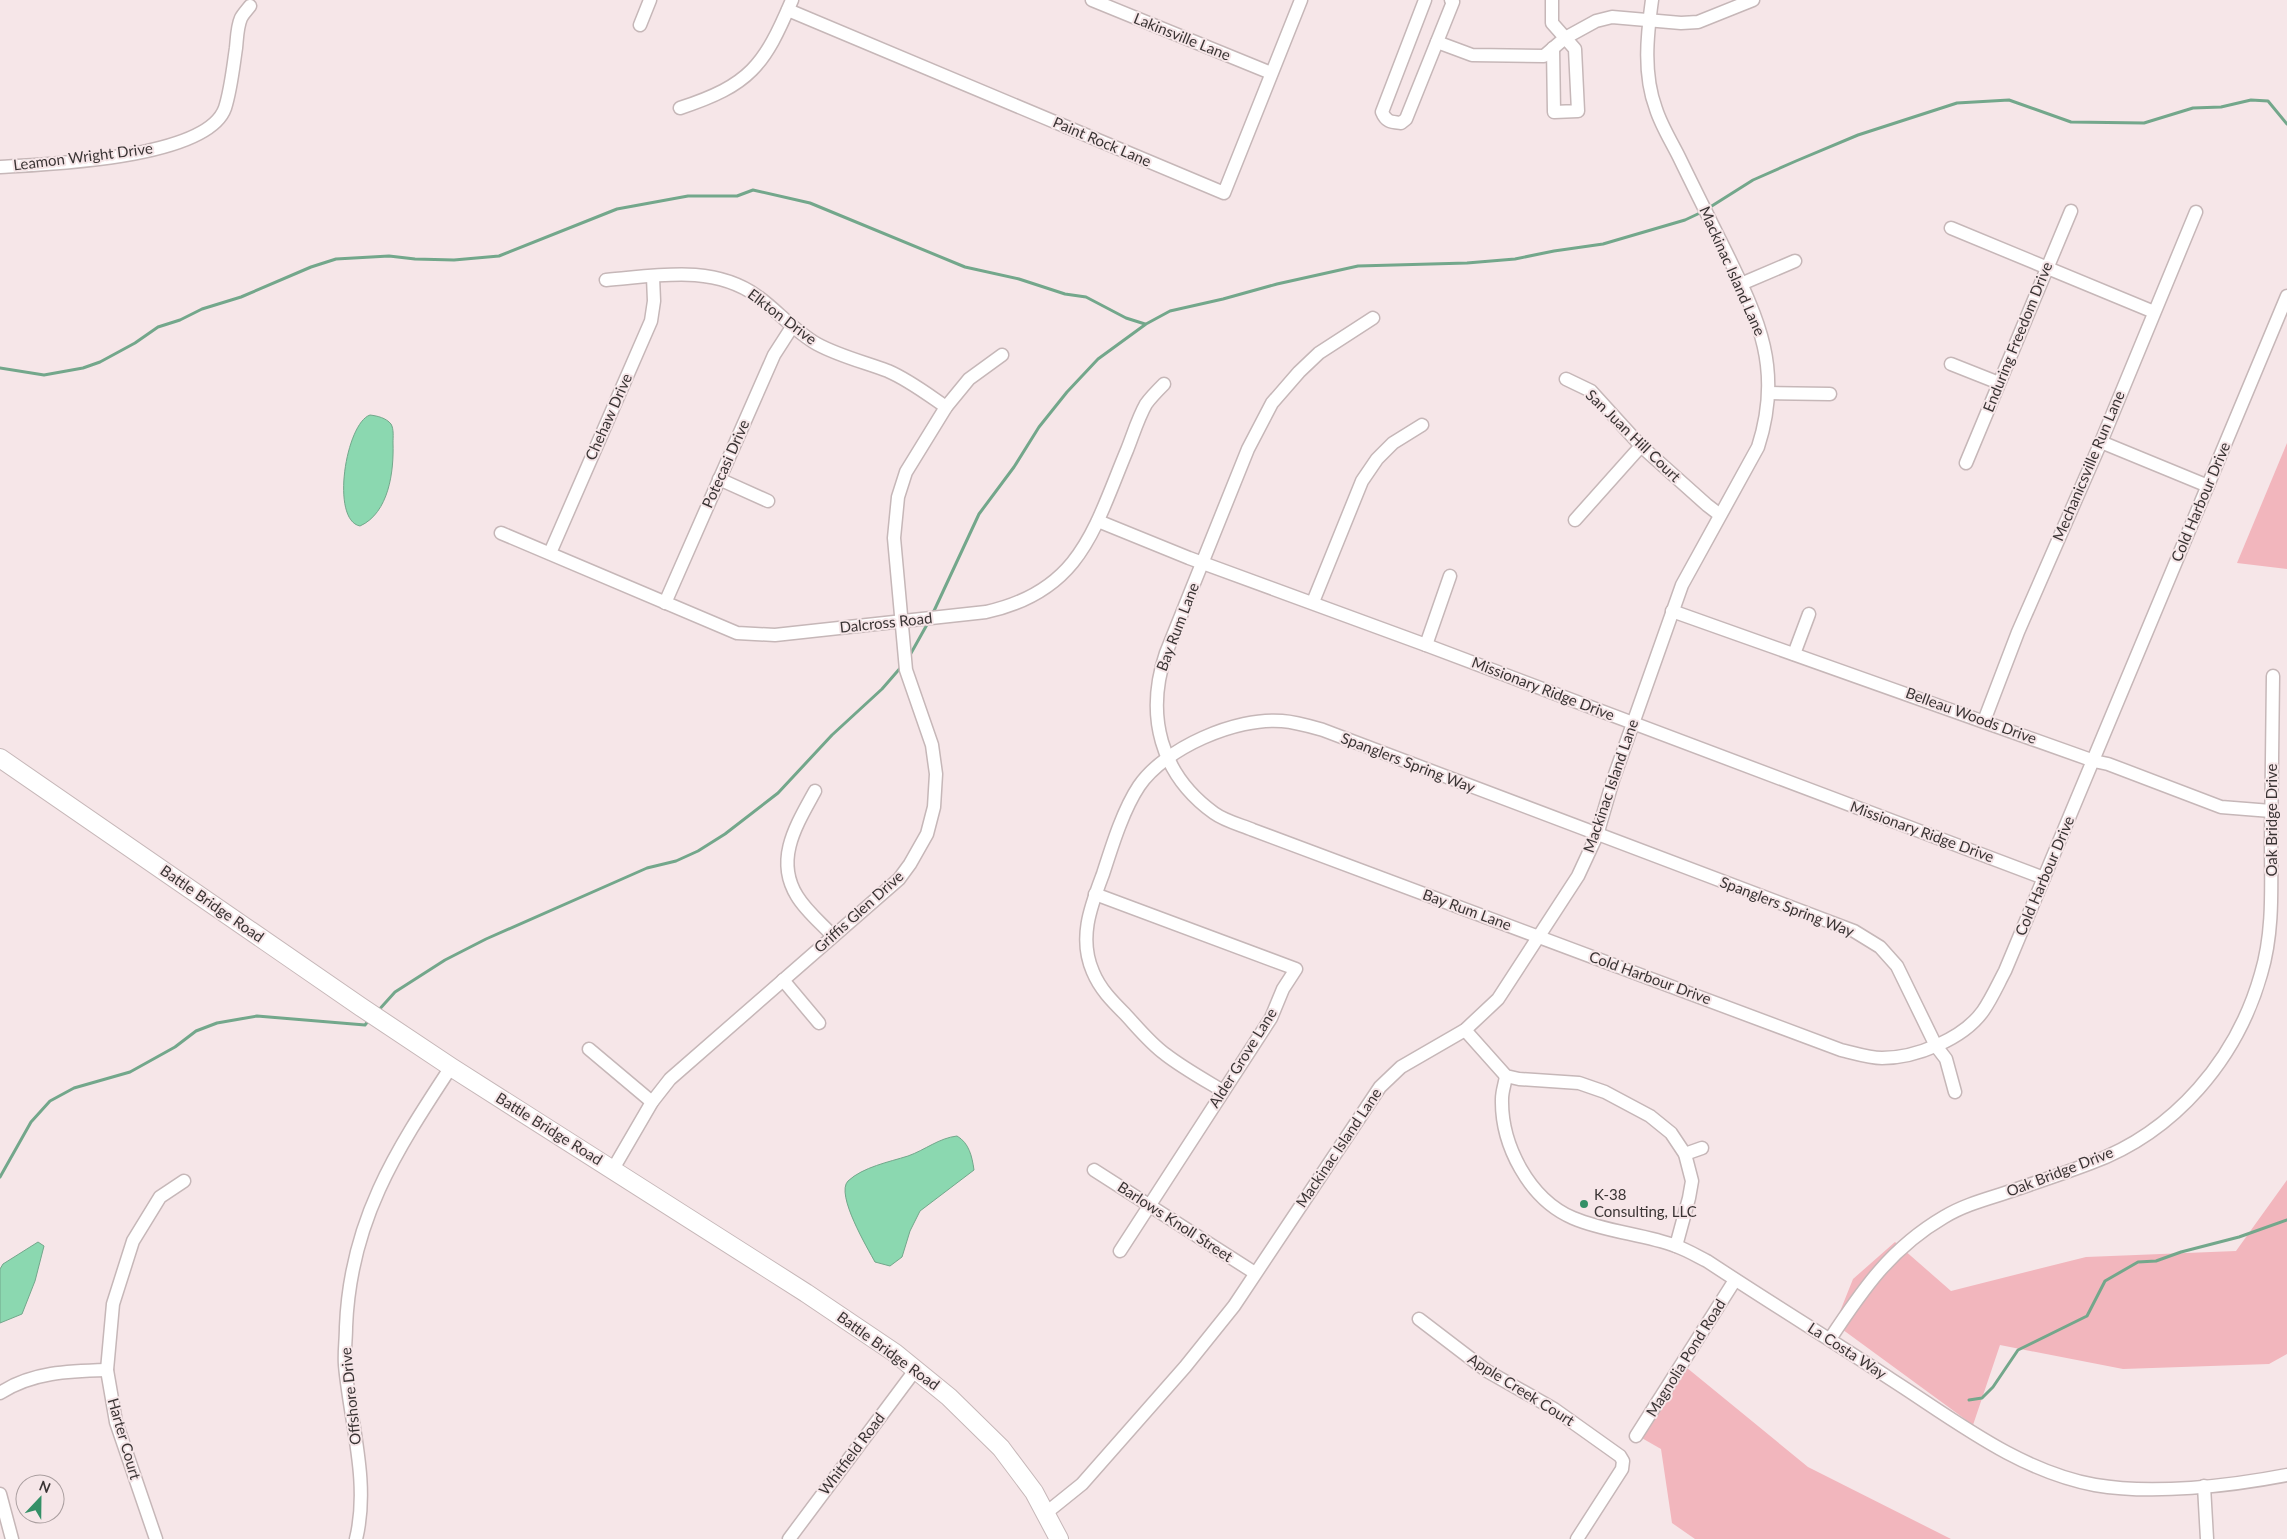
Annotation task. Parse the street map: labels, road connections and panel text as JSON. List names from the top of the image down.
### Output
{
  "streets": {
    "street": [
      "Lakinsville Lane",
      "Paint Rock Lane",
      "Leamon Wright Drive",
      "Mackinac Island Lane",
      "Elkton Drive",
      "Enduring Freedom Drive",
      "Chehaw Drive",
      "San Juan Hill Court",
      "Potecasi Drive",
      "Mechanicsville Run Lane",
      "Cold Harbour Drive",
      "Dalcross Road",
      "Bay Rum Lane",
      "Missionary Ridge Drive",
      "Belleau Woods Drive",
      "Spanglers Spring Way",
      "Oak Bridge Drive",
      "Battle Bridge Road",
      "Griffis Glen Drive",
      "Alder Grove Lane",
      "Barlows Knoll Street",
      "La Costa Way",
      "Magnolia Pond Road",
      "Apple Creek Court",
      "Offshore Drive",
      "Harter Court",
      "Whitfield Road"
    ]
  },
  "crossings": [
    ["Lakinsville Lane", "Paint Rock Lane"],
    ["Mackinac Island Lane", "San Juan Hill Court"],
    ["Mackinac Island Lane", "Cold Harbour Drive"],
    ["Mackinac Island Lane", "Bay Rum Lane"],
    ["Mackinac Island Lane", "Missionary Ridge Drive"],
    ["Mackinac Island Lane", "Belleau Woods Drive"],
    ["Mackinac Island Lane", "Spanglers Spring Way"],
    ["Mackinac Island Lane", "Battle Bridge Road"],
    ["Mackinac Island Lane", "Barlows Knoll Street"],
    ["Elkton Drive", "Chehaw Drive"],
    ["Elkton Drive", "Potecasi Drive"],
    ["Elkton Drive", "Griffis Glen Drive"],
    ["Chehaw Drive", "Dalcross Road"],
    ["Potecasi Drive", "Dalcross Road"],
    ["Mechanicsville Run Lane", "Belleau Woods Drive"],
    ["Cold Harbour Drive", "Bay Rum Lane"],
    ["Cold Harbour Drive", "Missionary Ridge Drive"],
    ["Cold Harbour Drive", "Belleau Woods Drive"],
    ["Cold Harbour Drive", "Spanglers Spring Way"],
    ["Dalcross Road", "Missionary Ridge Drive"],
    ["Dalcross Road", "Griffis Glen Drive"],
    ["Bay Rum Lane", "Missionary Ridge Drive"],
    ["Bay Rum Lane", "Spanglers Spring Way"],
    ["Belleau Woods Drive", "Oak Bridge Drive"],
    ["Spanglers Spring Way", "Alder Grove Lane"],
    ["Oak Bridge Drive", "La Costa Way"],
    ["Battle Bridge Road", "Griffis Glen Drive"],
    ["Battle Bridge Road", "Offshore Drive"],
    ["Battle Bridge Road", "Whitfield Road"],
    ["Alder Grove Lane", "Barlows Knoll Street"],
    ["La Costa Way", "Magnolia Pond Road"]
  ],
  "places": ["K-38 Consulting, LLC"],
  "north": "top"
}
